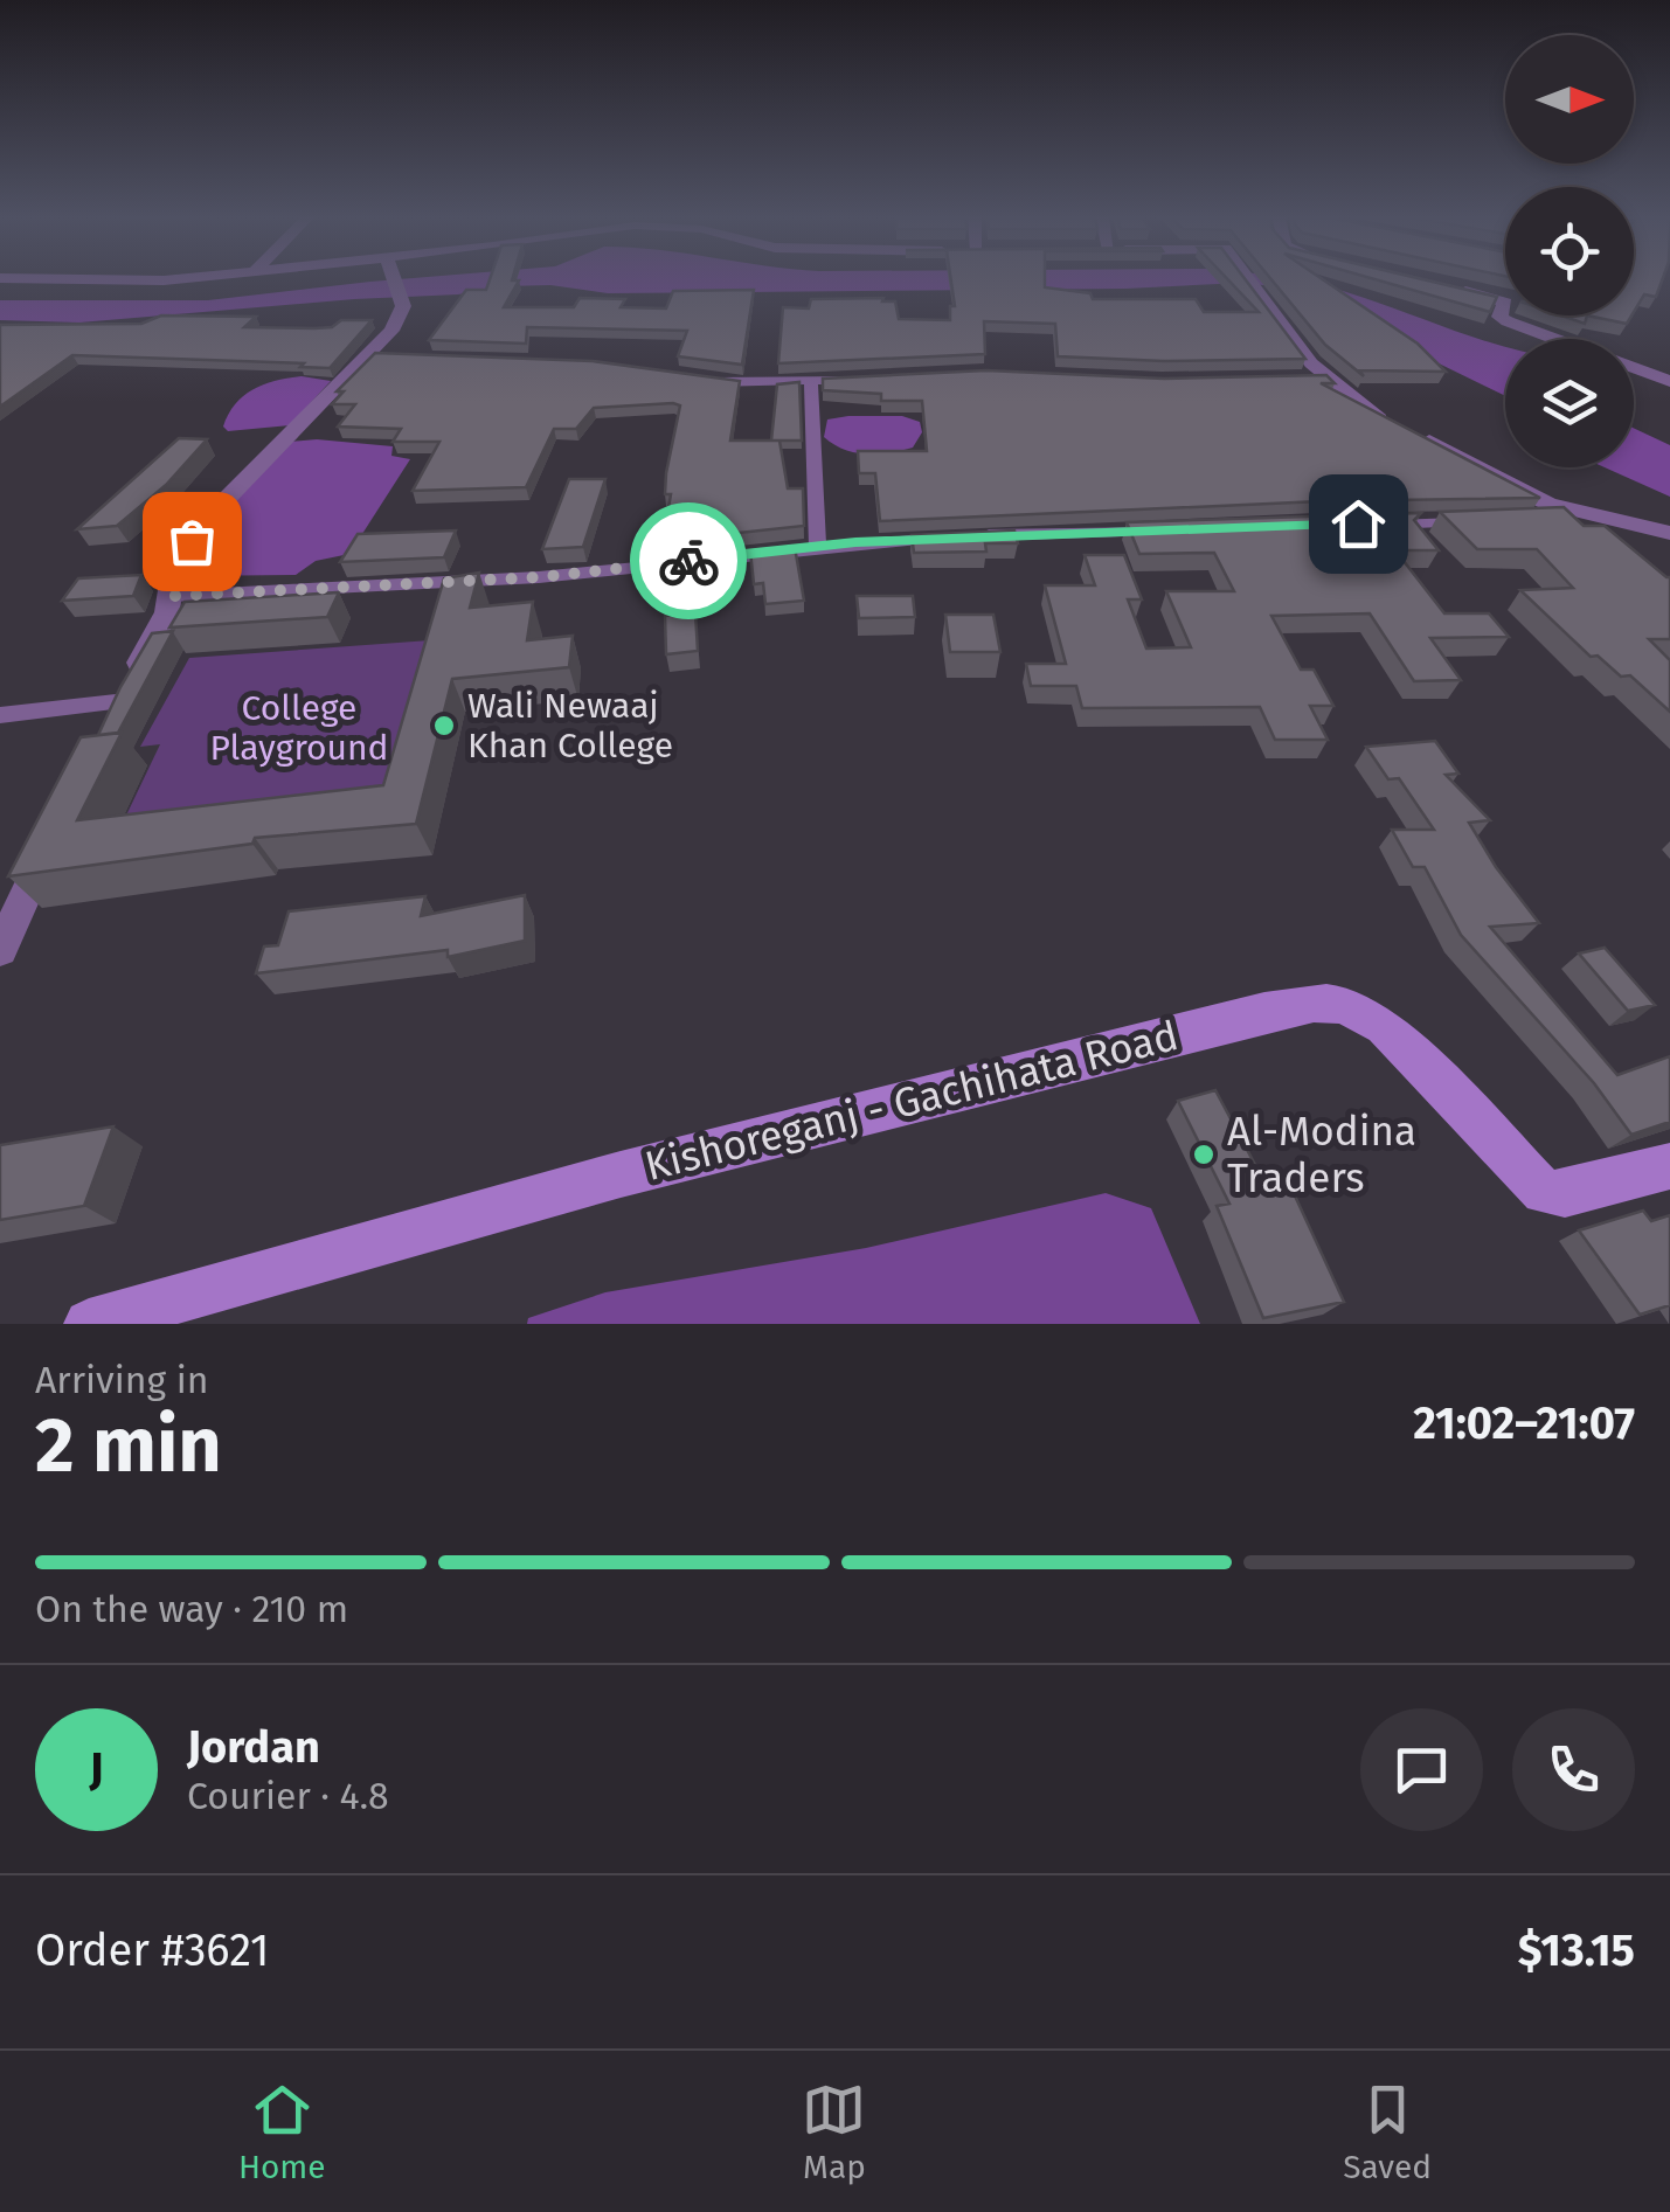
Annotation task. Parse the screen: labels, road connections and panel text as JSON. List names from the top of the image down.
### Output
{
  "streets": {
    "main road": ["Kishoreganj - Gachihata Road"]
  },
  "parks": ["College Playground"],
  "places": ["Wali Newaaj Khan College", "Al-Modina Traders"],
  "north": "right",
  "page": {
    "heading": ["2 min", "Arriving in", "21:02–21:07"],
    "panel": [
      "Jordan",
      "Courier · 4.8",
      "Order #3621",
      "$13.15"
    ],
    "bar": "On the way · 210 m",
    "round": "J",
    "tabs": ["Home", "Map", "Saved"]
  }
}
